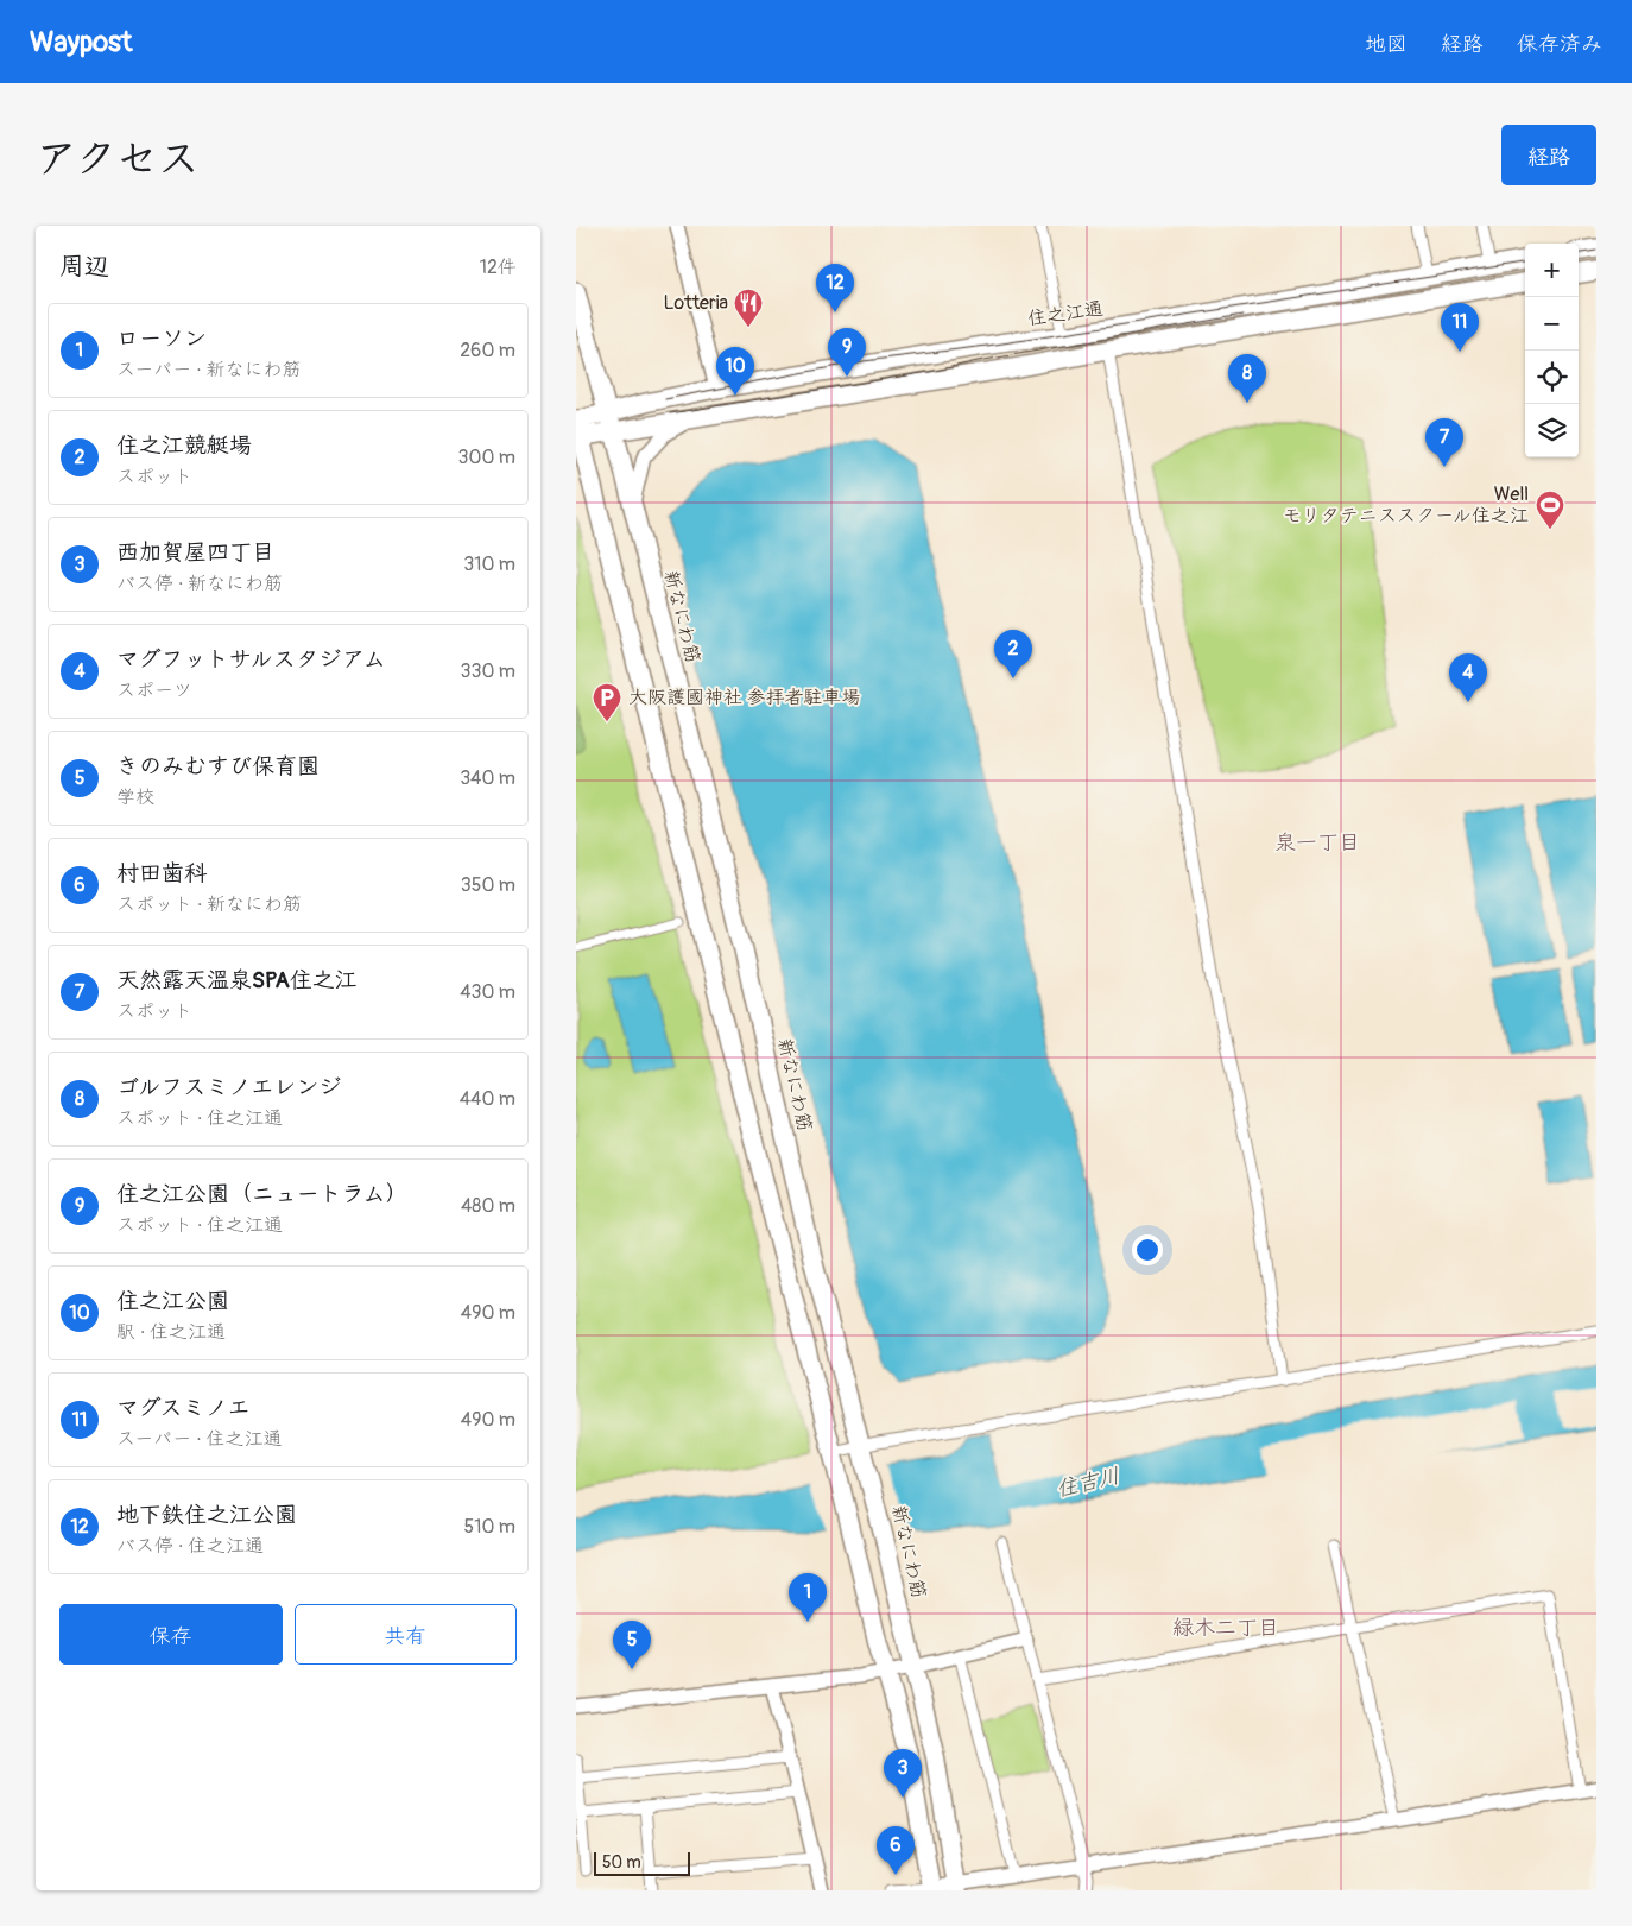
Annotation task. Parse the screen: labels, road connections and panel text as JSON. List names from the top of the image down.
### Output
{
  "streets": {
    "main road": ["住之江通", "新なにわ筋"]
  },
  "crossings": [
    ["住之江通", "新なにわ筋"]
  ],
  "districts": ["泉一丁目", "緑木二丁目"],
  "water": ["住吉川"],
  "places": {
    "restaurant": ["Lotteria"],
    "sports": ["Well モリタテニススクール住之江"],
    "parking": ["大阪護國神社 参拝者駐車場"]
  },
  "scale_bar": "50 m",
  "page": {
    "header": "Waypost",
    "nav": ["地図", "経路", "保存済み"],
    "title": "アクセス",
    "buttons": [
      "経路",
      ["保存", "共有"]
    ],
    "heading": ["周辺", "12件"],
    "map_buttons": ["+", "−"],
    "pins": [
      "12",
      "11",
      "9",
      "10",
      "8",
      "7",
      "2",
      "4",
      "1",
      "5",
      "3",
      "6"
    ],
    "list": [
      {
        "mark": "1",
        "name": "ローソン",
        "note": "スーパー · 新なにわ筋",
        "value": "260 m"
      },
      {
        "mark": "2",
        "name": "住之江競艇場",
        "note": "スポット",
        "value": "300 m"
      },
      {
        "mark": "3",
        "name": "西加賀屋四丁目",
        "note": "バス停 · 新なにわ筋",
        "value": "310 m"
      },
      {
        "mark": "4",
        "name": "マグフットサルスタジアム",
        "note": "スポーツ",
        "value": "330 m"
      },
      {
        "mark": "5",
        "name": "きのみむすび保育園",
        "note": "学校",
        "value": "340 m"
      },
      {
        "mark": "6",
        "name": "村田歯科",
        "note": "スポット · 新なにわ筋",
        "value": "350 m"
      },
      {
        "mark": "7",
        "name": "天然露天溫泉SPA住之江",
        "note": "スポット",
        "value": "430 m"
      },
      {
        "mark": "8",
        "name": "ゴルフスミノエレンジ",
        "note": "スポット · 住之江通",
        "value": "440 m"
      },
      {
        "mark": "9",
        "name": "住之江公園（ニュートラム）",
        "note": "スポット · 住之江通",
        "value": "480 m"
      },
      {
        "mark": "10",
        "name": "住之江公園",
        "note": "駅 · 住之江通",
        "value": "490 m"
      },
      {
        "mark": "11",
        "name": "マグスミノエ",
        "note": "スーパー · 住之江通",
        "value": "490 m"
      },
      {
        "mark": "12",
        "name": "地下鉄住之江公園",
        "note": "バス停 · 住之江通",
        "value": "510 m"
      }
    ],
    "scale": "50 m"
  }
}
